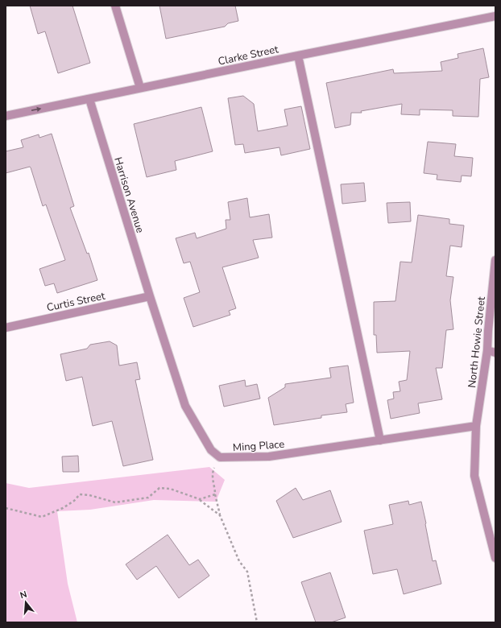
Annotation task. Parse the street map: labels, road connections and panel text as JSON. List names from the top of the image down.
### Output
{
  "streets": {
    "street": [
      "Clarke Street",
      "Harrison Avenue",
      "Curtis Street",
      "North Howie Street",
      "Ming Place"
    ]
  },
  "crossings": [
    ["Clarke Street", "Harrison Avenue"],
    ["Harrison Avenue", "Curtis Street"],
    ["Harrison Avenue", "Ming Place"],
    ["Curtis Street", "Ming Place"],
    ["North Howie Street", "Ming Place"]
  ],
  "north": "top"
}
